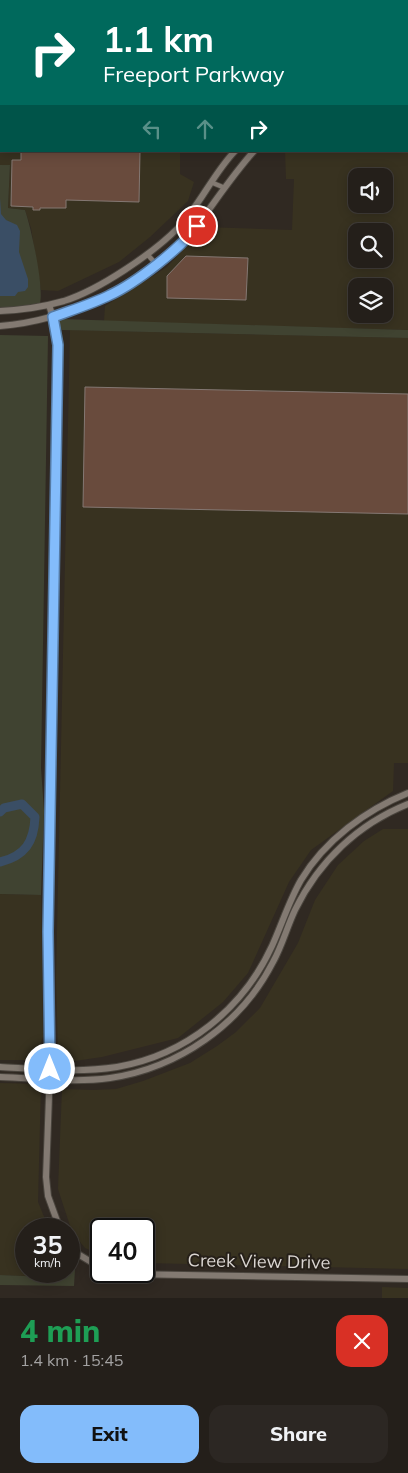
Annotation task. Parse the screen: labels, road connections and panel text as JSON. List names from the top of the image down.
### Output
{
  "streets": {
    "main road": ["Creek View Drive"]
  },
  "page": {
    "turn": ["1.1 km", "Freeport Parkway"],
    "speed": "35 km/h",
    "limit": "40",
    "heading": ["4 min", "1.4 km · 15:45"],
    "buttons": ["Exit", "Share"]
  }
}
